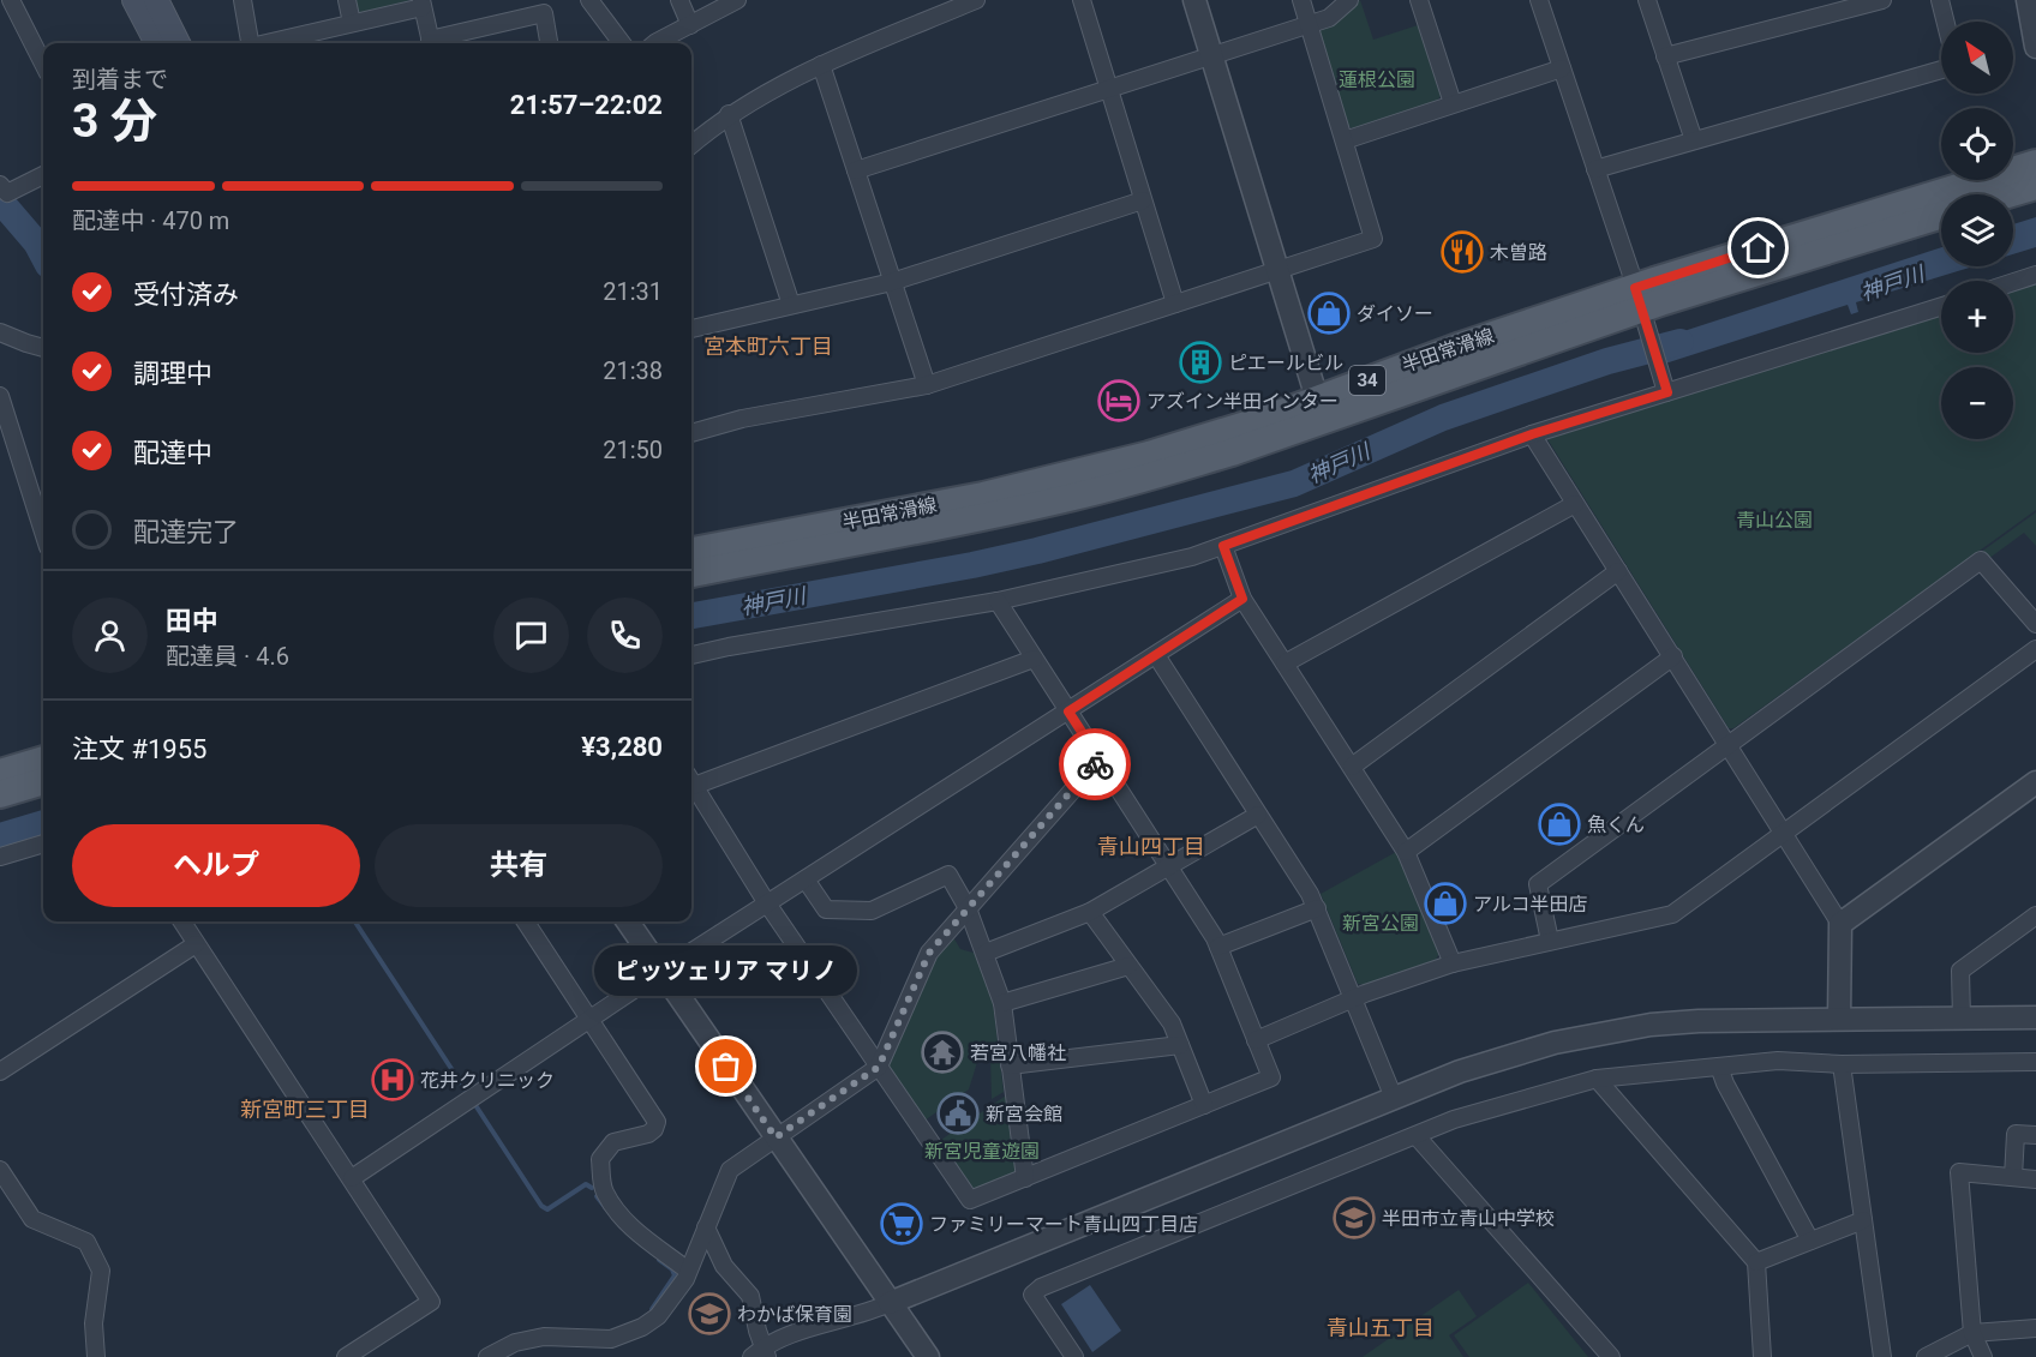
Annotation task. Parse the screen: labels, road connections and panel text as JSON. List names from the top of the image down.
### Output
{
  "streets": {
    "main road": ["半田常滑線", "34"]
  },
  "districts": [
    "宮本町六丁目",
    "青山四丁目",
    "新宮町三丁目",
    "青山五丁目"
  ],
  "water": ["神戸川"],
  "parks": [
    "蓮根公園",
    "青山公園",
    "新宮公園",
    "新宮児童遊園"
  ],
  "places": {
    "restaurant": ["木曽路"],
    "shop": ["ダイソー", "魚くん", "アルコ半田店"],
    "building": ["ピエールビル"],
    "hotel": ["アズイン半田インター"],
    "temple": ["若宮八幡社"],
    "other": ["ピッツェリア マリノ"],
    "hospital": ["花井クリニック"],
    "public building": ["新宮会館"],
    "school or university": ["半田市立青山中学校", "わかば保育園"],
    "supermarket": ["ファミリーマート青山四丁目店"]
  },
  "north": "top left",
  "page": {
    "map_buttons": ["+", "−"],
    "heading": ["3 分", "到着まで", "21:57–22:02"],
    "panel": [
      "田中",
      "配達員 · 4.6",
      "注文 #1955",
      "¥3,280"
    ],
    "bar": "配達中 · 470 m",
    "list": [
      ["受付済み", "21:31"],
      ["調理中", "21:38"],
      ["配達中", "21:50"],
      "配達完了"
    ],
    "buttons": ["ヘルプ", "共有"],
    "bubble": "ピッツェリア マリノ"
  }
}
